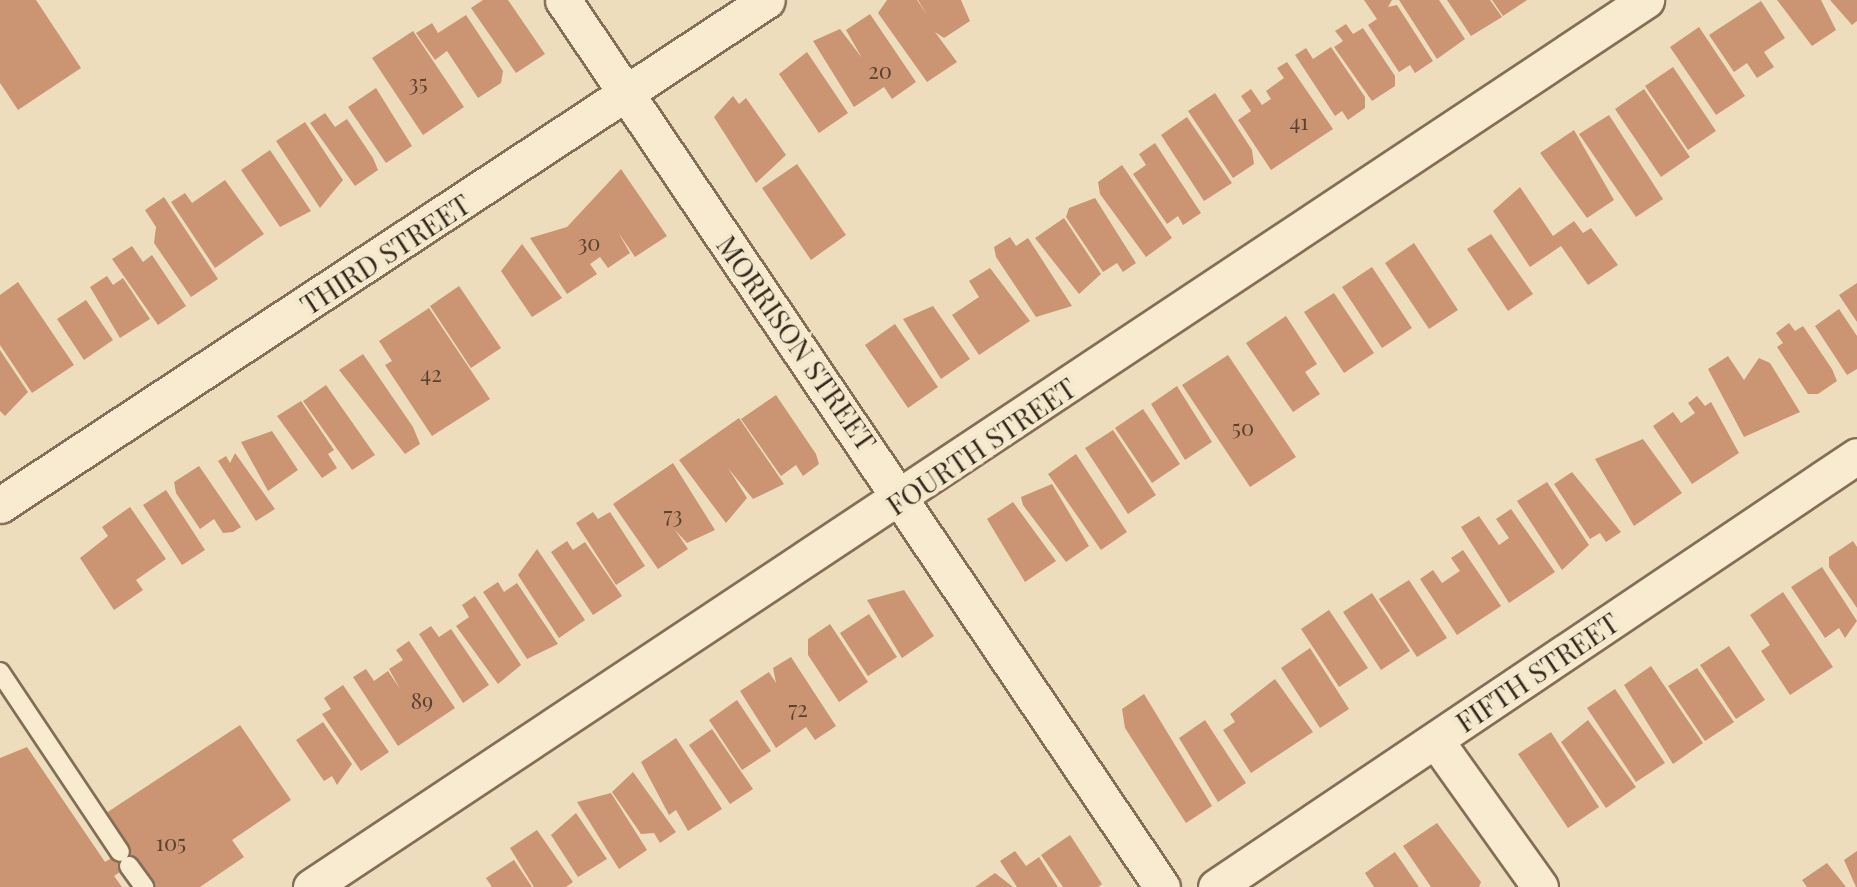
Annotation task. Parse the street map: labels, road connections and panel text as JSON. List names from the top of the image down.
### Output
{
  "streets": {
    "street": [
      "THIRD STREET",
      "MORRISON STREET",
      "FOURTH STREET",
      "FIFTH STREET"
    ]
  },
  "crossings": [
    ["THIRD STREET", "MORRISON STREET"],
    ["MORRISON STREET", "FOURTH STREET"]
  ],
  "house_numbers": [
    "20",
    "35",
    "41",
    "30",
    "42",
    "50",
    "73",
    "89",
    "72",
    "105"
  ]
}
